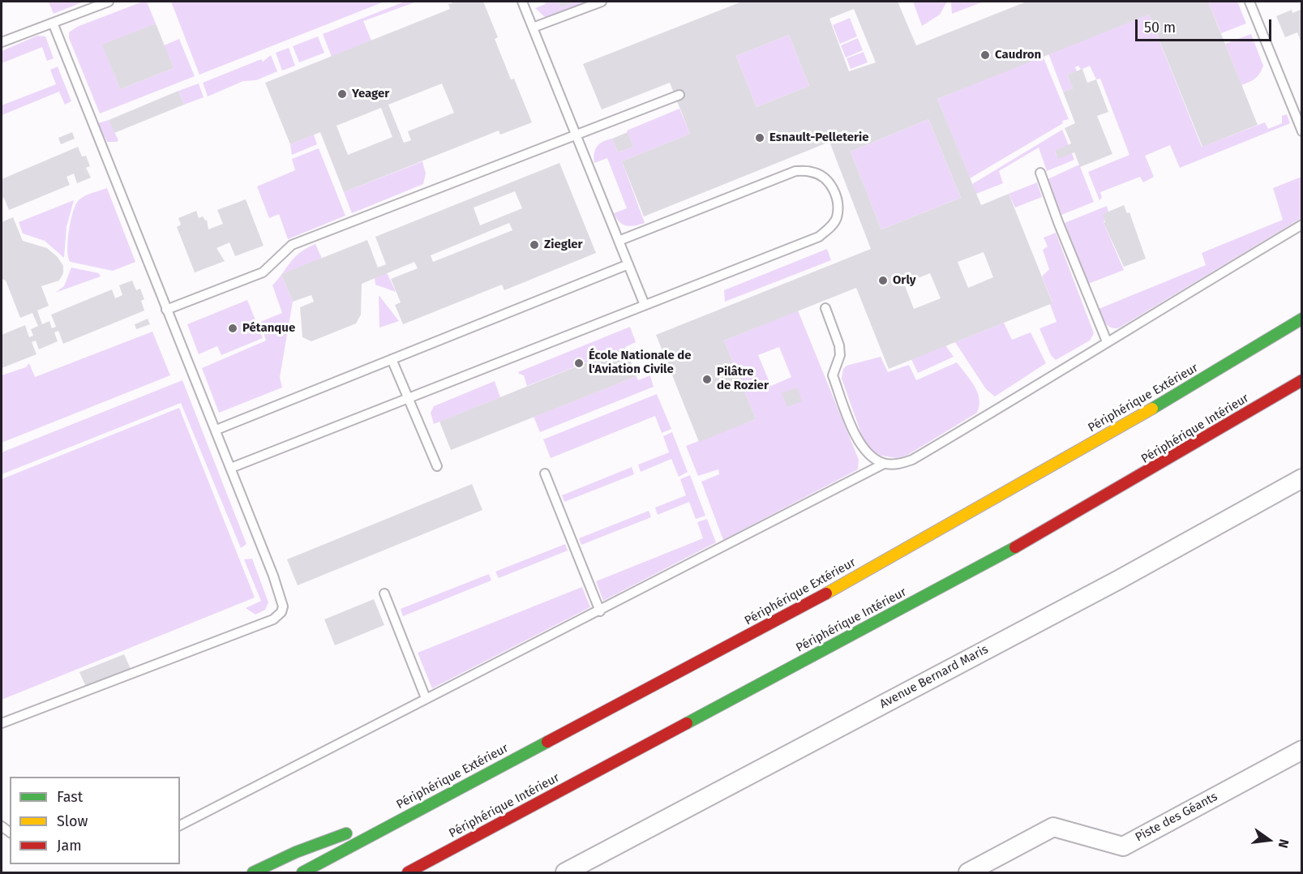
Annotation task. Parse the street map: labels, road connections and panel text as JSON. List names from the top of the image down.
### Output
{
  "streets": {
    "highway": ["Périphérique Extérieur", "Périphérique Intérieur"],
    "street": ["Avenue Bernard Maris", "Piste des Géants"]
  },
  "places": [
    "Caudron",
    "Yeager",
    "Esnault-Pelleterie",
    "Ziegler",
    "Orly",
    "Pétanque",
    "École Nationale de l'Aviation Civile",
    "Pilâtre de Rozier"
  ],
  "legend": ["Fast", "Slow", "Jam"],
  "scale_bar": "50 m",
  "north": "right"
}
